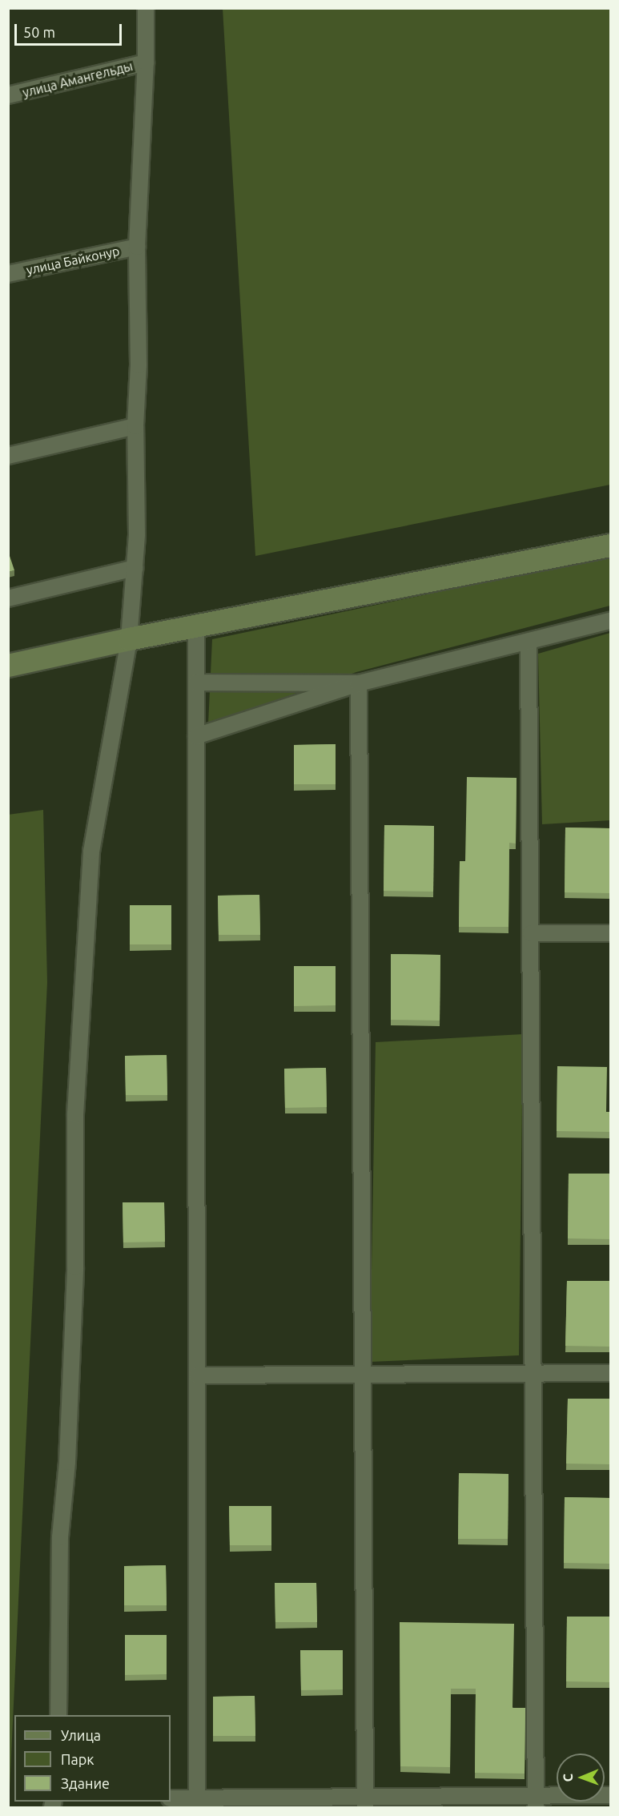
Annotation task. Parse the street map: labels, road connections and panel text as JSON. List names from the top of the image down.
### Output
{
  "streets": {
    "street": ["улица Амангельды", "улица Байконур"]
  },
  "legend": ["Улица", "Парк", "Здание"],
  "scale_bar": "50 m",
  "north": "left"
}
